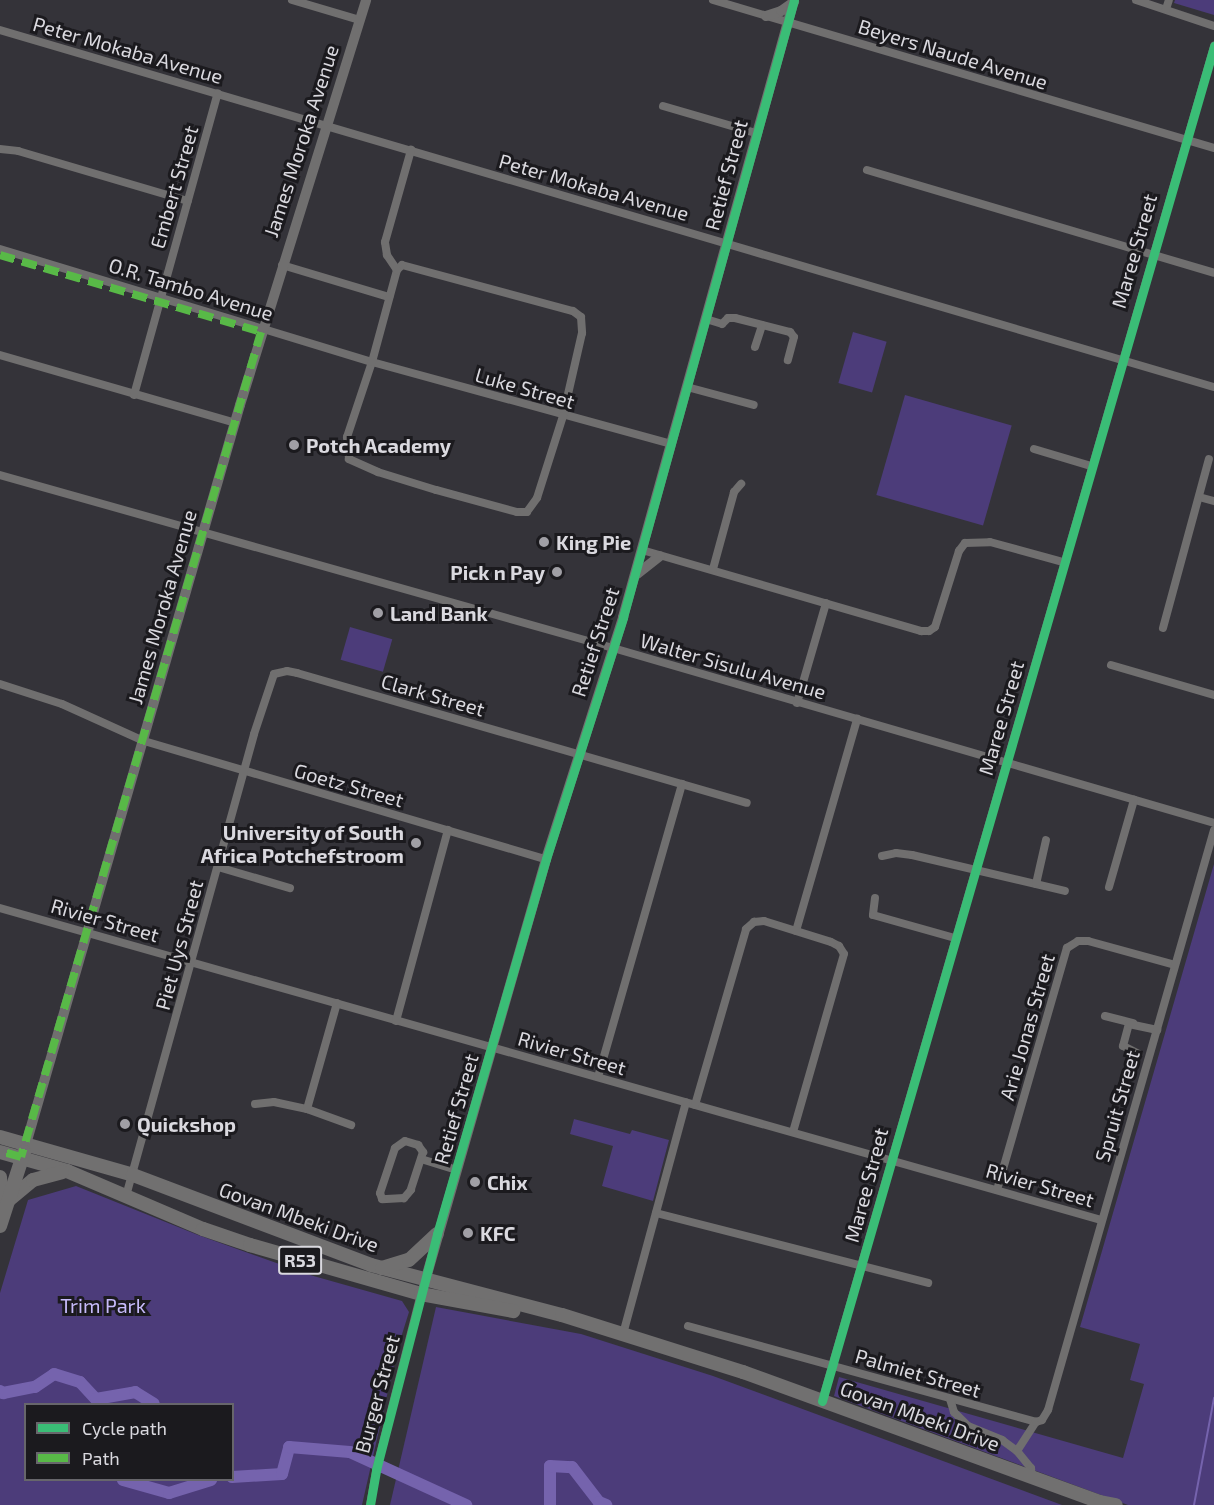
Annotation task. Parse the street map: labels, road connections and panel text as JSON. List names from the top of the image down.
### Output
{
  "streets": {
    "main road": ["James Moroka Avenue", "Govan Mbeki Drive", "R53"],
    "street": [
      "Peter Mokaba Avenue",
      "Beyers Naude Avenue",
      "Retief Street",
      "Embert Street",
      "Maree Street",
      "O.R. Tambo Avenue",
      "Luke Street",
      "Walter Sisulu Avenue",
      "Clark Street",
      "Goetz Street",
      "Rivier Street",
      "Piet Uys Street",
      "Arie Jonas Street",
      "Spruit Street",
      "Palmiet Street",
      "Burger Street"
    ]
  },
  "crossings": [
    ["Peter Mokaba Avenue", "James Moroka Avenue"],
    ["Peter Mokaba Avenue", "Retief Street"],
    ["Peter Mokaba Avenue", "Embert Street"],
    ["Peter Mokaba Avenue", "Maree Street"],
    ["Beyers Naude Avenue", "Retief Street"],
    ["Beyers Naude Avenue", "Maree Street"],
    ["James Moroka Avenue", "O.R. Tambo Avenue"],
    ["James Moroka Avenue", "Walter Sisulu Avenue"],
    ["James Moroka Avenue", "Goetz Street"],
    ["James Moroka Avenue", "Rivier Street"],
    ["James Moroka Avenue", "Govan Mbeki Drive"],
    ["Retief Street", "Luke Street"],
    ["Retief Street", "Walter Sisulu Avenue"],
    ["Retief Street", "Clark Street"],
    ["Retief Street", "Goetz Street"],
    ["Retief Street", "Rivier Street"],
    ["Retief Street", "Govan Mbeki Drive"],
    ["Retief Street", "Burger Street"],
    ["Embert Street", "O.R. Tambo Avenue"],
    ["Maree Street", "Walter Sisulu Avenue"],
    ["Maree Street", "Rivier Street"],
    ["Maree Street", "Govan Mbeki Drive"],
    ["Maree Street", "Palmiet Street"],
    ["O.R. Tambo Avenue", "Luke Street"],
    ["Clark Street", "Piet Uys Street"],
    ["Goetz Street", "Piet Uys Street"],
    ["Rivier Street", "Piet Uys Street"],
    ["Rivier Street", "Arie Jonas Street"],
    ["Rivier Street", "Spruit Street"],
    ["Piet Uys Street", "Govan Mbeki Drive"],
    ["Arie Jonas Street", "Spruit Street"],
    ["Spruit Street", "Palmiet Street"],
    ["Govan Mbeki Drive", "Burger Street"]
  ],
  "parks": ["Trim Park"],
  "places": [
    "Potch Academy",
    "King Pie",
    "Pick n Pay",
    "Land Bank",
    "University of South Africa Potchefstroom",
    "Quickshop",
    "Chix",
    "KFC"
  ],
  "legend": ["Cycle path", "Path"]
}
